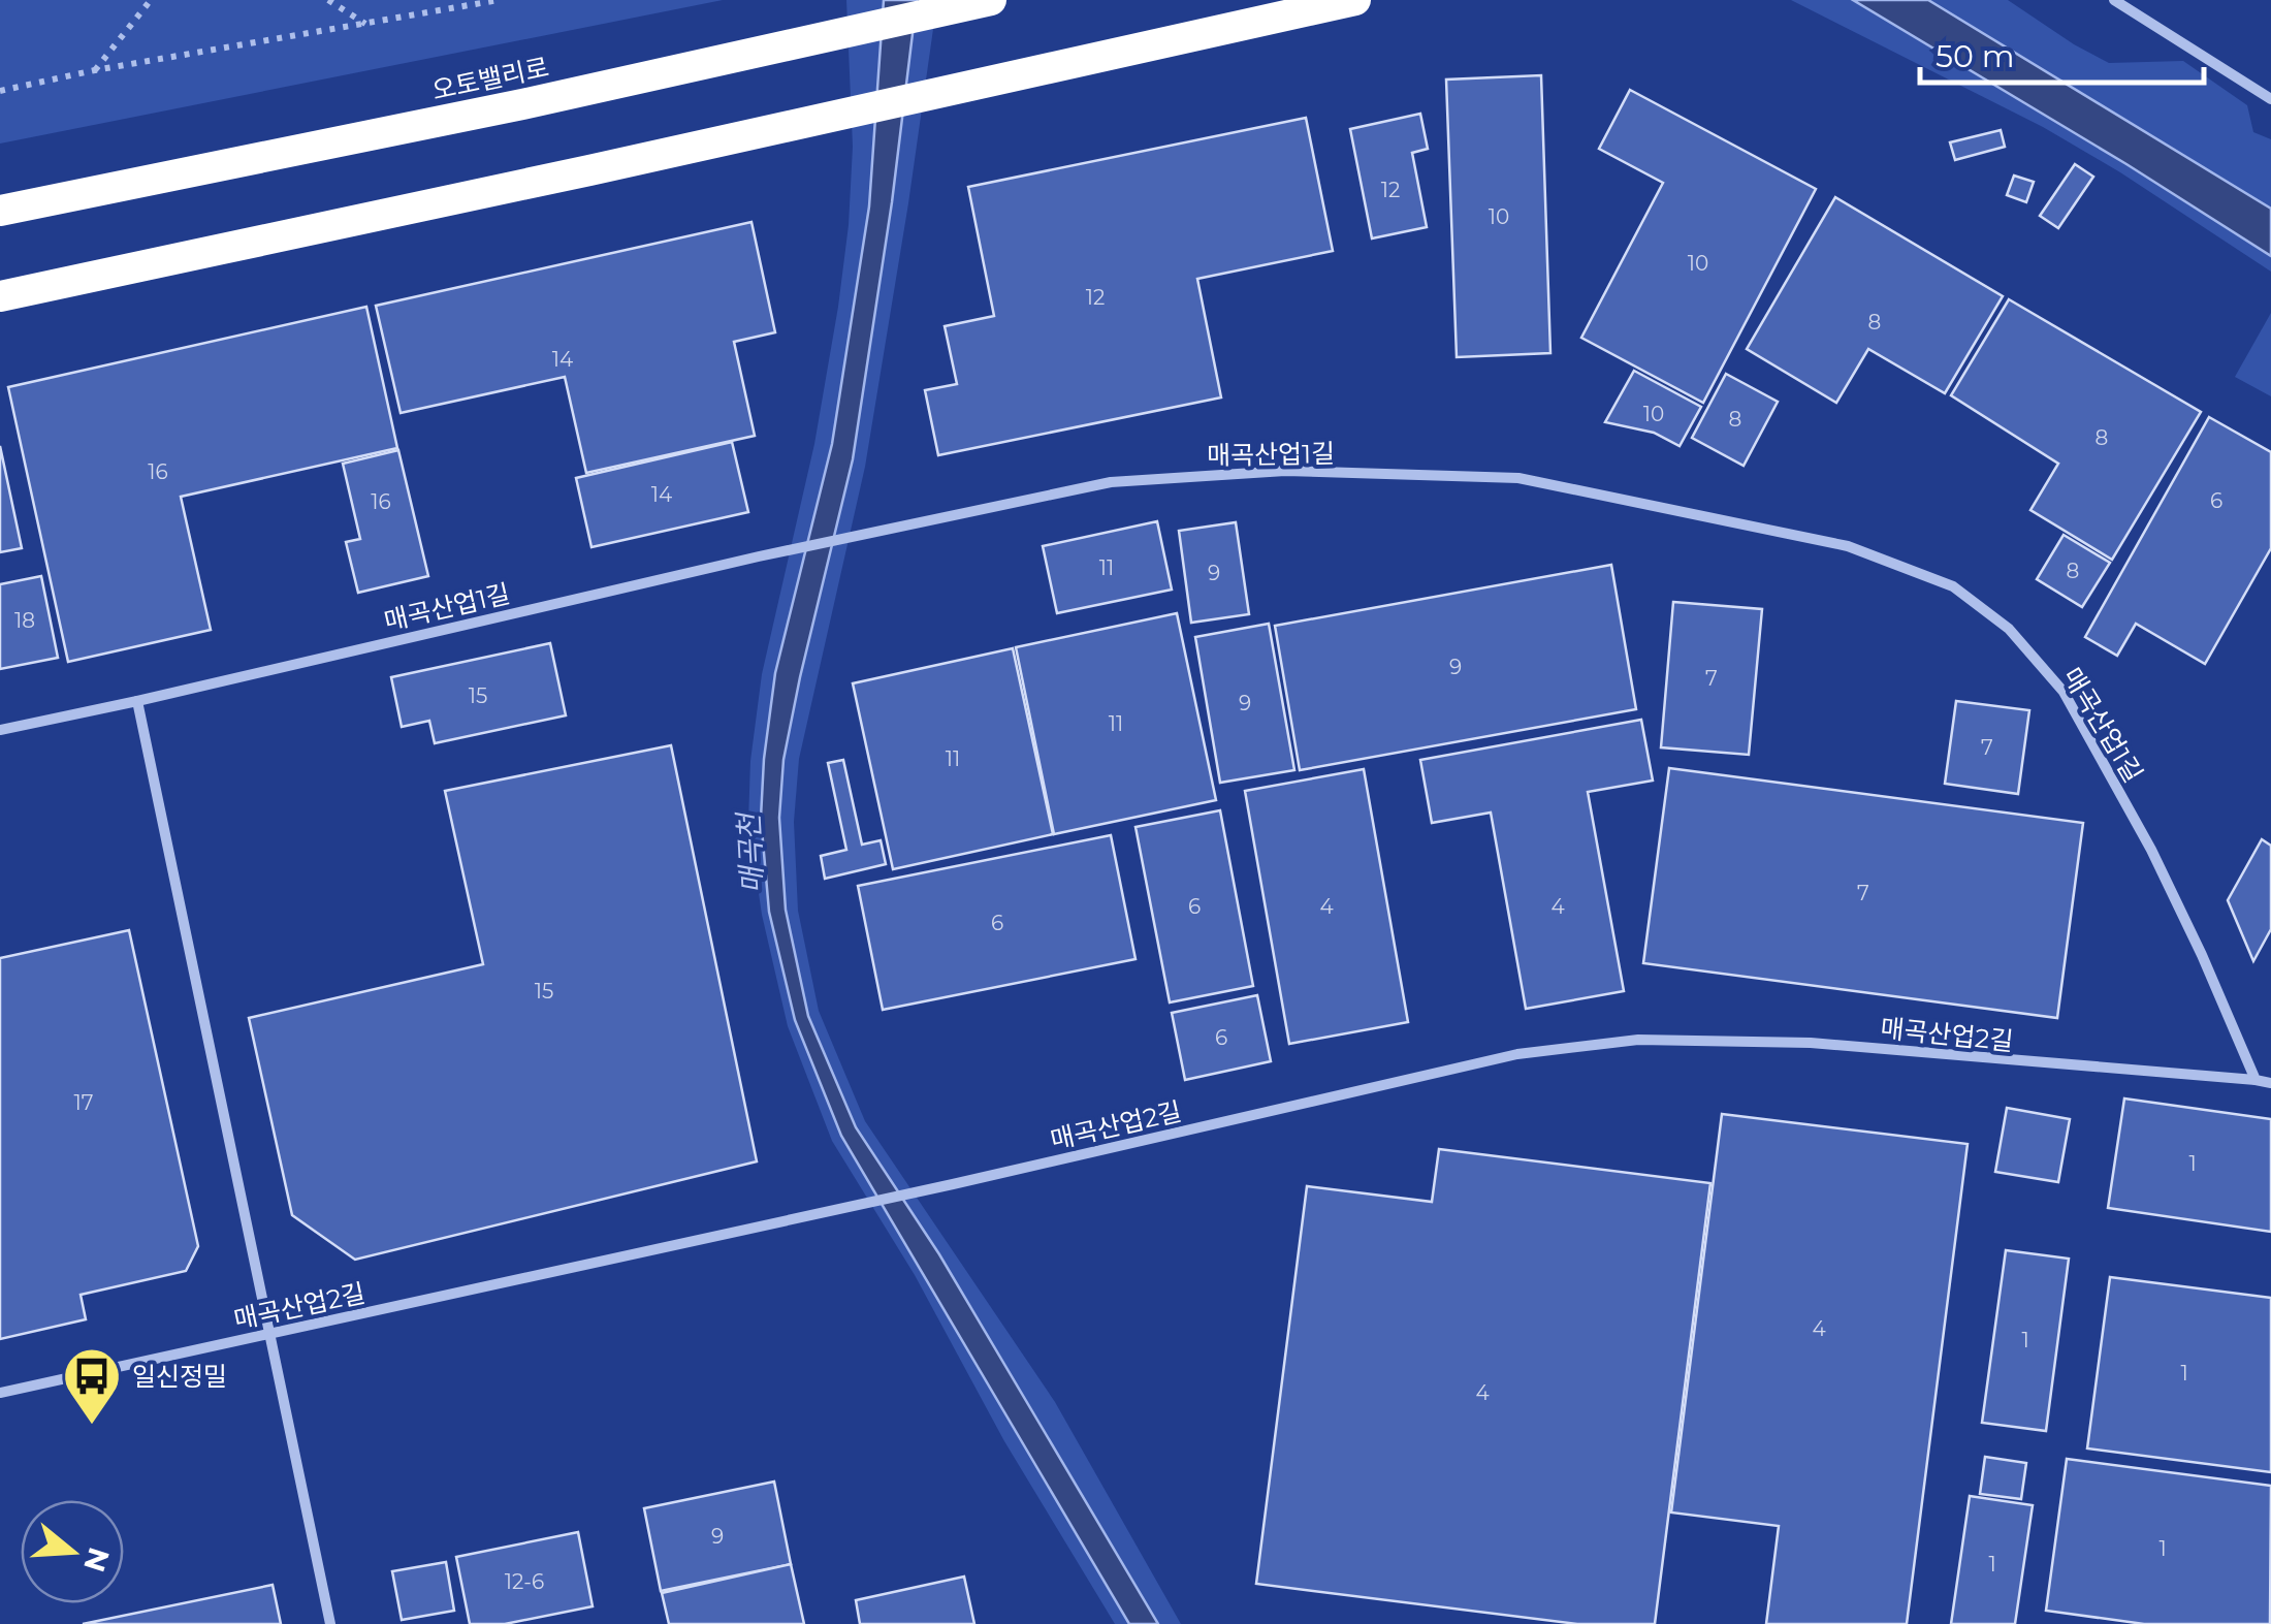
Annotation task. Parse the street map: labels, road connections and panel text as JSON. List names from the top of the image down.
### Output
{
  "streets": {
    "highway": ["오토밸리로"],
    "street": ["매곡산업1길", "매곡산업2길"]
  },
  "crossings": [
    ["매곡산업1길", "매곡산업2길"]
  ],
  "water": ["매곡천"],
  "places": {
    "bus stop": ["일신정밀"]
  },
  "house_numbers": [
    "12",
    "10",
    "10",
    "12",
    "8",
    "14",
    "10",
    "8",
    "8",
    "16",
    "14",
    "6",
    "16",
    "11",
    "8",
    "9",
    "18",
    "9",
    "7",
    "15",
    "9",
    "11",
    "7",
    "11",
    "7",
    "6",
    "4",
    "4",
    "6",
    "15",
    "6",
    "17",
    "1",
    "4",
    "1",
    "1",
    "4",
    "9",
    "1",
    "1",
    "12-6"
  ],
  "scale_bar": "50 m",
  "north": "right"
}
